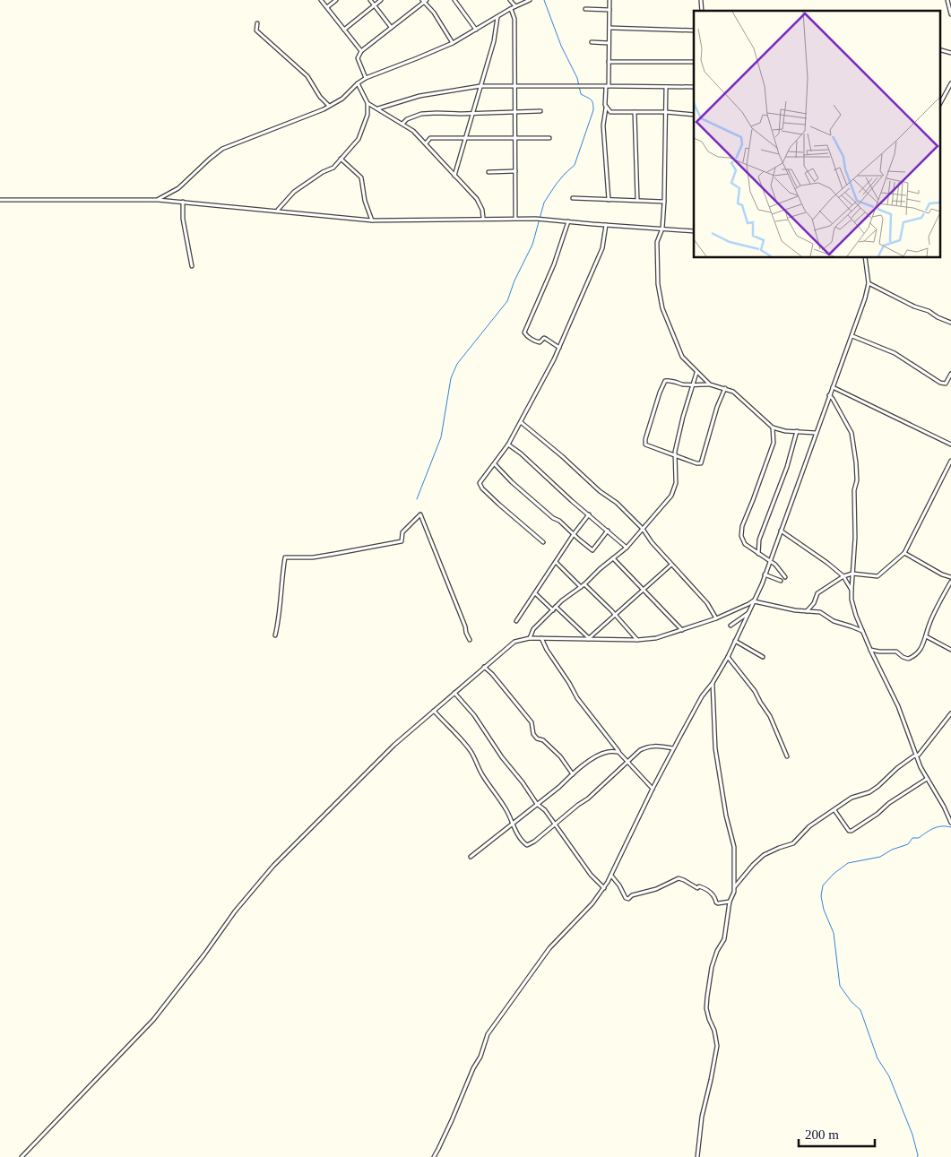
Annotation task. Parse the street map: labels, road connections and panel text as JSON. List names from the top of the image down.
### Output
{
  "scale_bar": "200 m"
}
